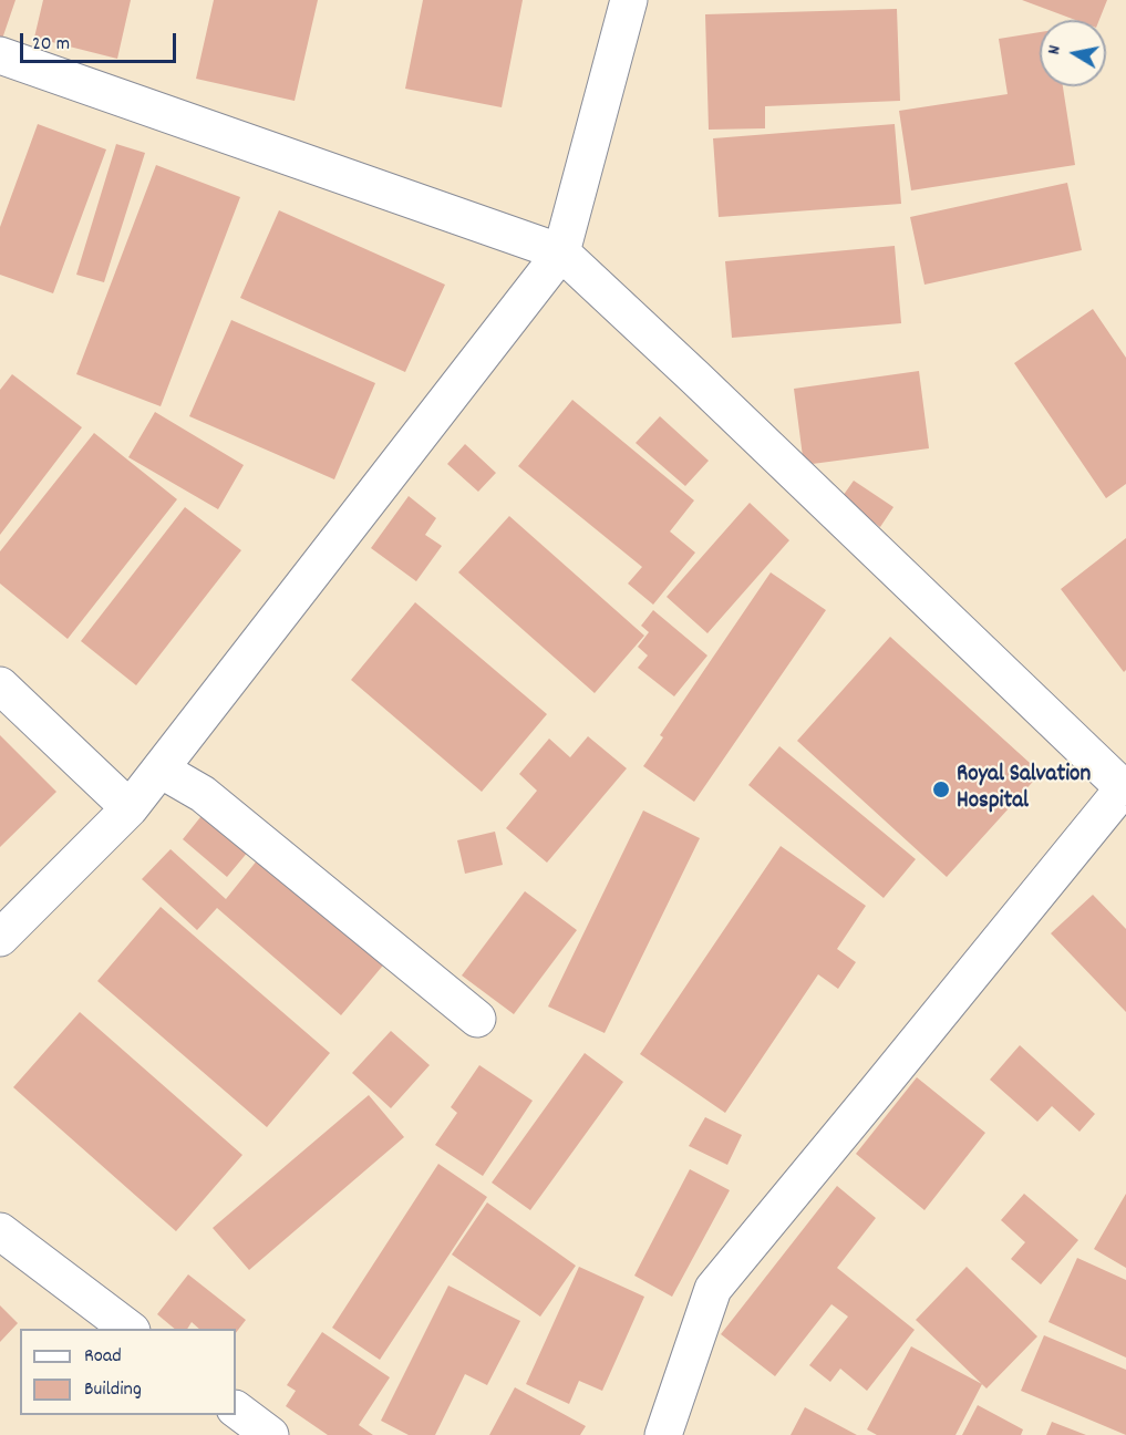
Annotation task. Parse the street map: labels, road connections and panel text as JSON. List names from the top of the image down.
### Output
{
  "places": ["Royal Salvation Hospital"],
  "legend": ["Road", "Building"],
  "scale_bar": "20 m",
  "north": "left"
}
